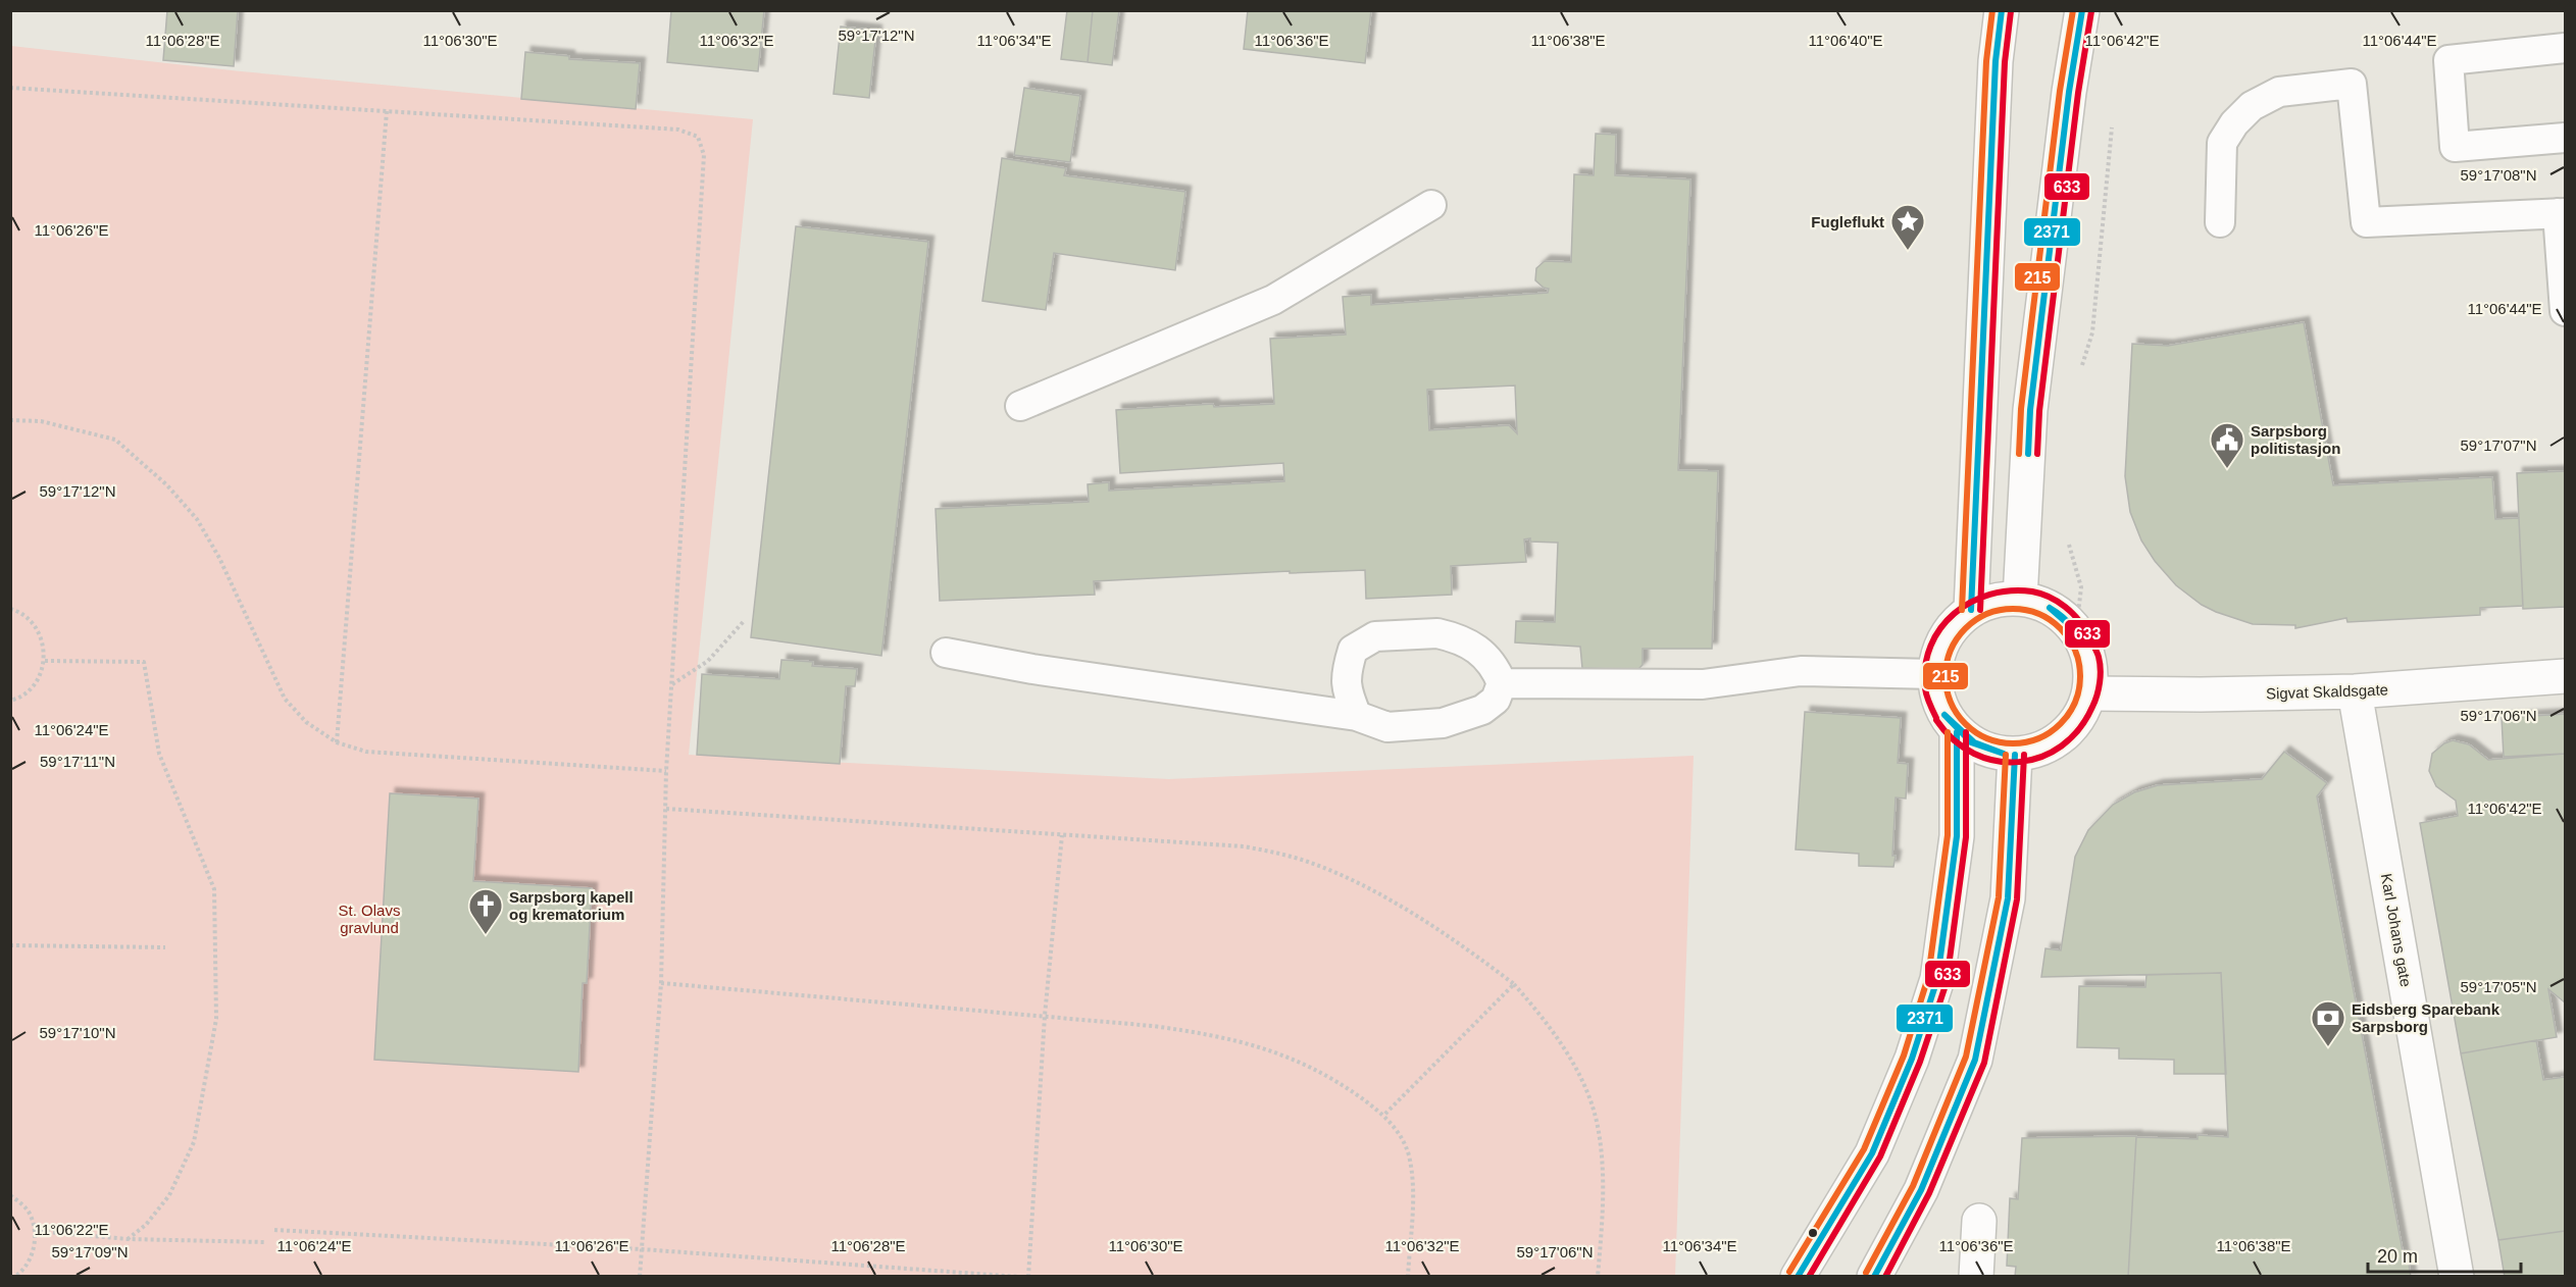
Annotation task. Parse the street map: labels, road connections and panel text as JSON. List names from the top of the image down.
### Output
{
  "streets": {
    "street": ["Sigvat Skaldsgate", "Karl Johans gate"]
  },
  "crossings": [
    ["Sigvat Skaldsgate", "Karl Johans gate"]
  ],
  "parks": ["St. Olavs gravlund"],
  "places": {
    "place": ["Fugleflukt"],
    "public building": ["Sarpsborg politistasjon"],
    "church": ["Sarpsborg kapell og krematorium"],
    "bank": ["Eidsberg Sparebank Sarpsborg"]
  },
  "lines": ["transit line 2371", "transit line 215", "transit line 633"],
  "scale_bar": "20 m",
  "coordinates": [
    "59°17'12\"N",
    "11°06'28\"E",
    "11°06'30\"E",
    "11°06'32\"E",
    "11°06'34\"E",
    "11°06'36\"E",
    "11°06'38\"E",
    "11°06'40\"E",
    "11°06'42\"E",
    "11°06'44\"E",
    "59°17'08\"N",
    "11°06'26\"E",
    "59°17'07\"N",
    "59°17'06\"N",
    "11°06'24\"E",
    "59°17'11\"N",
    "59°17'05\"N",
    "59°17'10\"N",
    "11°06'22\"E",
    "59°17'09\"N"
  ]
}
